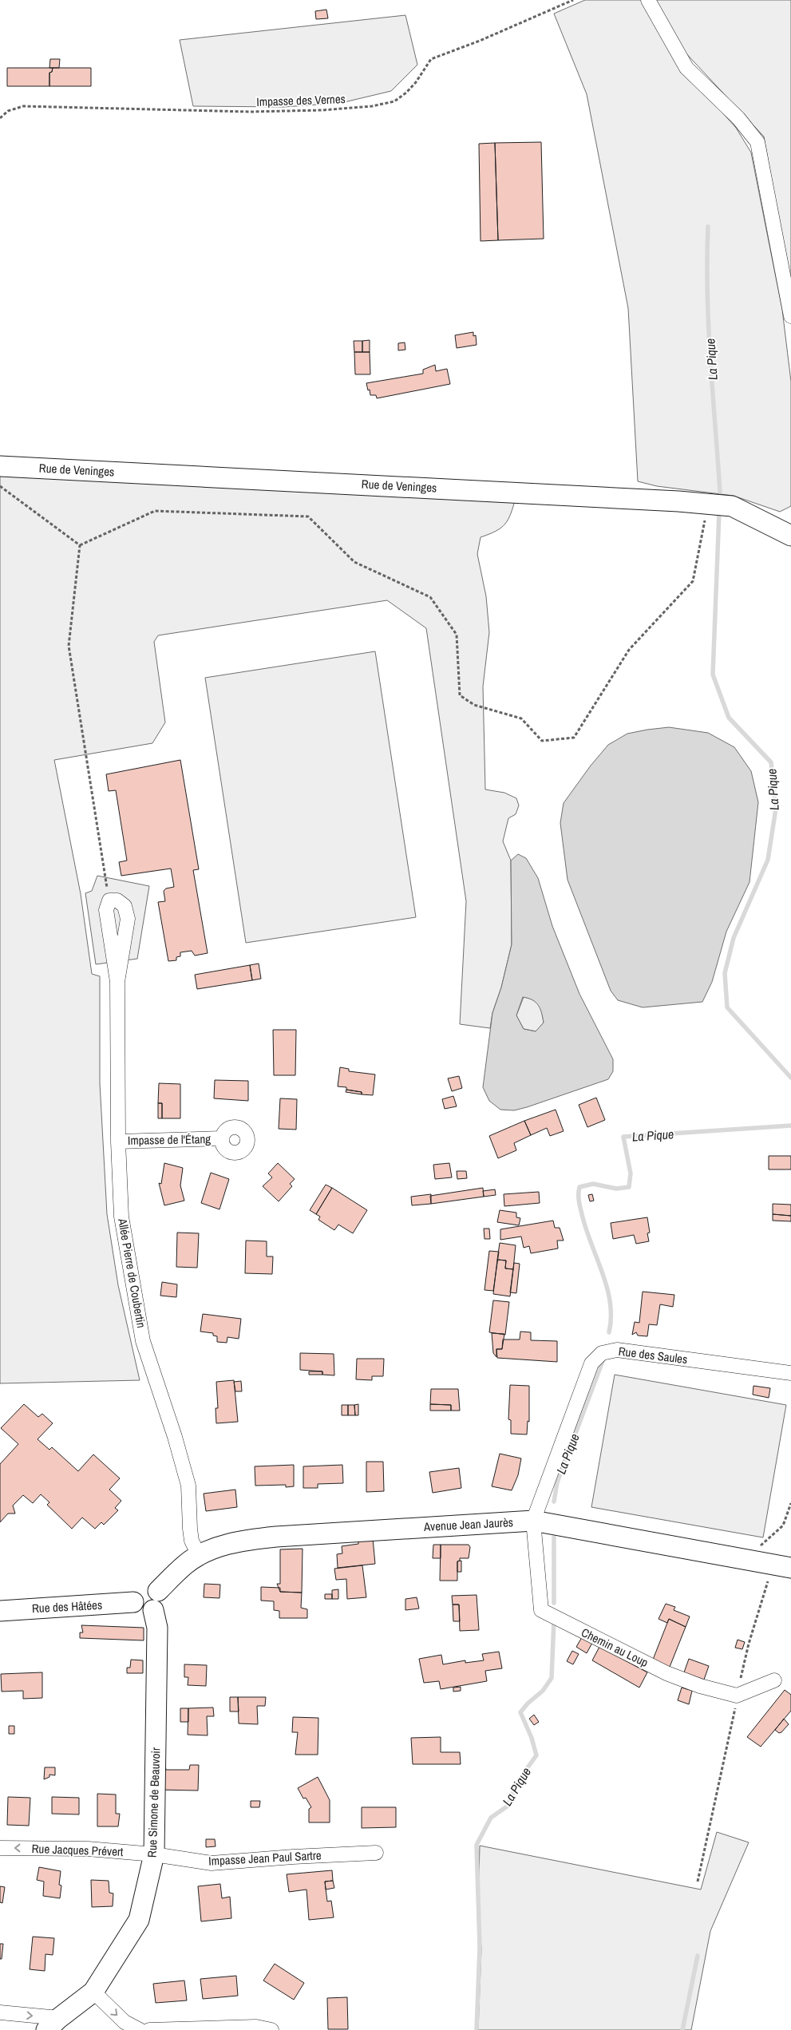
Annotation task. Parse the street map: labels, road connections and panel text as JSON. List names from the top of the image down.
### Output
{
  "streets": {
    "street": [
      "Rue de Veninges",
      "Impasse de l'Étang",
      "Allée Pierre de Coubertin",
      "Rue des Saules",
      "Avenue Jean Jaurès",
      "Rue des Hâtées",
      "Chemin au Loup",
      "Rue Simone de Beauvoir",
      "Rue Jacques Prévert",
      "Impasse Jean Paul Sartre"
    ],
    "path": ["Impasse des Vernes"]
  },
  "crossings": [
    ["Impasse de l'Étang", "Allée Pierre de Coubertin"],
    ["Allée Pierre de Coubertin", "Avenue Jean Jaurès"],
    ["Rue des Saules", "Avenue Jean Jaurès"],
    ["Rue des Saules", "Chemin au Loup"],
    ["Avenue Jean Jaurès", "Rue des Hâtées"],
    ["Avenue Jean Jaurès", "Chemin au Loup"],
    ["Avenue Jean Jaurès", "Rue Simone de Beauvoir"],
    ["Rue des Hâtées", "Rue Simone de Beauvoir"],
    ["Rue Simone de Beauvoir", "Rue Jacques Prévert"],
    ["Rue Simone de Beauvoir", "Impasse Jean Paul Sartre"],
    ["Rue Jacques Prévert", "Impasse Jean Paul Sartre"]
  ],
  "one_way": ["Rue Jacques Prévert"],
  "water": ["La Pique"]
}
